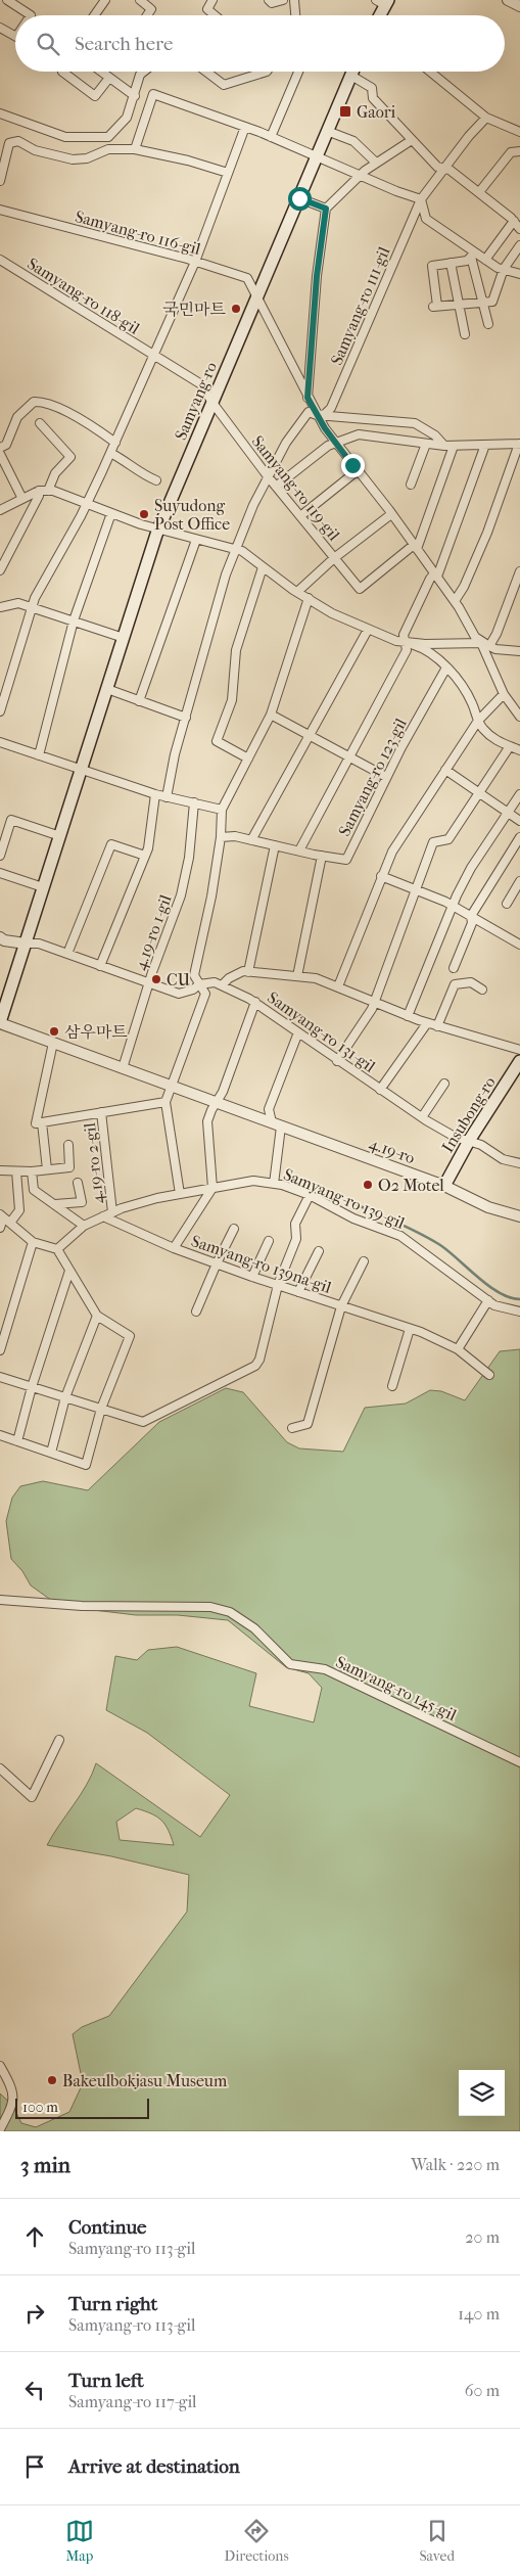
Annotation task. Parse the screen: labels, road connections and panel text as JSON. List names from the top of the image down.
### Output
{
  "streets": {
    "main road": ["Samyang-ro", "Insubong-ro"],
    "street": [
      "Samyang-ro 116-gil",
      "Samyang-ro 118-gil",
      "Samyang-ro 111-gil",
      "Samyang-ro 119-gil",
      "Samyang-ro 123-gil",
      "4.19-ro 1-gil",
      "Samyang-ro 131-gil",
      "4.19-ro",
      "4.19-ro 2-gil",
      "Samyang-ro 139-gil",
      "Samyang-ro 139na-gil",
      "Samyang-ro 145-gil"
    ]
  },
  "crossings": [
    ["Samyang-ro 116-gil", "Samyang-ro 118-gil"],
    ["Samyang-ro 116-gil", "Samyang-ro 111-gil"],
    ["Samyang-ro 116-gil", "Samyang-ro"],
    ["Samyang-ro 116-gil", "Samyang-ro 119-gil"],
    ["Samyang-ro 116-gil", "Samyang-ro 123-gil"],
    ["Samyang-ro 118-gil", "Samyang-ro"],
    ["Samyang-ro 118-gil", "Samyang-ro 119-gil"],
    ["Samyang-ro 111-gil", "Samyang-ro 119-gil"],
    ["Samyang-ro", "Samyang-ro 119-gil"],
    ["Samyang-ro", "Samyang-ro 131-gil"],
    ["Samyang-ro", "4.19-ro"],
    ["4.19-ro 1-gil", "Samyang-ro 131-gil"],
    ["4.19-ro 1-gil", "4.19-ro"],
    ["Samyang-ro 131-gil", "Insubong-ro"],
    ["Insubong-ro", "4.19-ro"],
    ["4.19-ro 2-gil", "Samyang-ro 139-gil"],
    ["Samyang-ro 139-gil", "Samyang-ro 139na-gil"]
  ],
  "places": {
    "transit": ["Gaori"],
    "other": [
      "국민마트",
      "Suyudong Post Office",
      "CU",
      "삼우마트",
      "O2 Motel",
      "Bakeulbokjasu Museum"
    ]
  },
  "scale_bar": "100 m",
  "page": {
    "search": "Search here",
    "scale": "100 m",
    "heading": ["3 min", "Walk · 220 m"],
    "list": [
      ["Continue", "Samyang-ro 113-gil", "20 m"],
      ["Turn right", "Samyang-ro 113-gil", "140 m"],
      ["Turn left", "Samyang-ro 117-gil", "60 m"],
      "Arrive at destination"
    ],
    "nav": ["Map", "Directions", "Saved"]
  }
}
